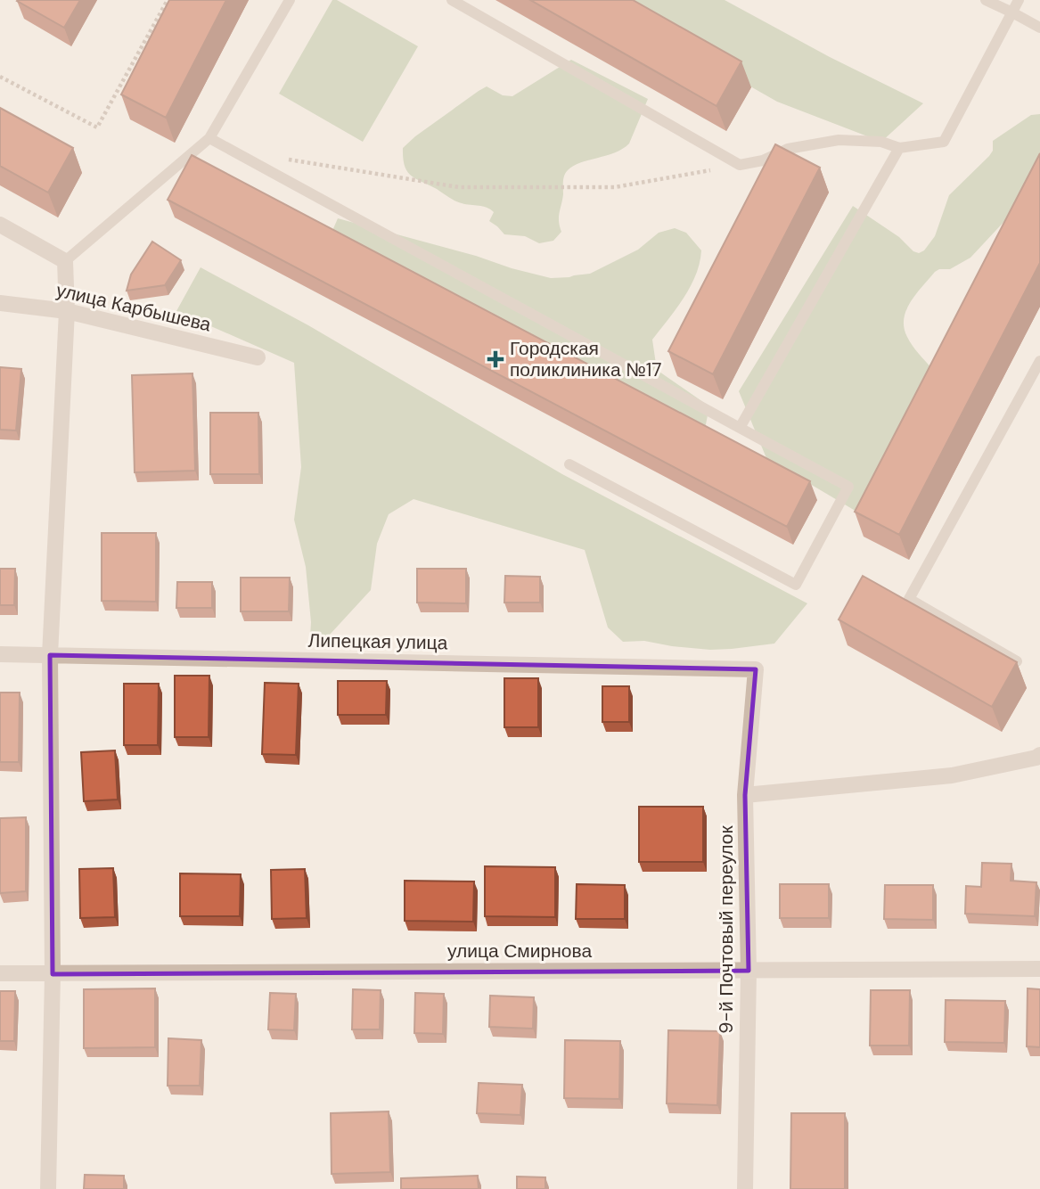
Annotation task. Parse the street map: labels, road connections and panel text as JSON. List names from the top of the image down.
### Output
{
  "streets": {
    "street": [
      "улица Карбышева",
      "Липецкая улица",
      "9-й Почтовый переулок",
      "улица Смирнова"
    ]
  },
  "crossings": [
    ["Липецкая улица", "9-й Почтовый переулок"],
    ["9-й Почтовый переулок", "улица Смирнова"]
  ],
  "places": {
    "health": ["Городская поликлиника №17"]
  }
}
